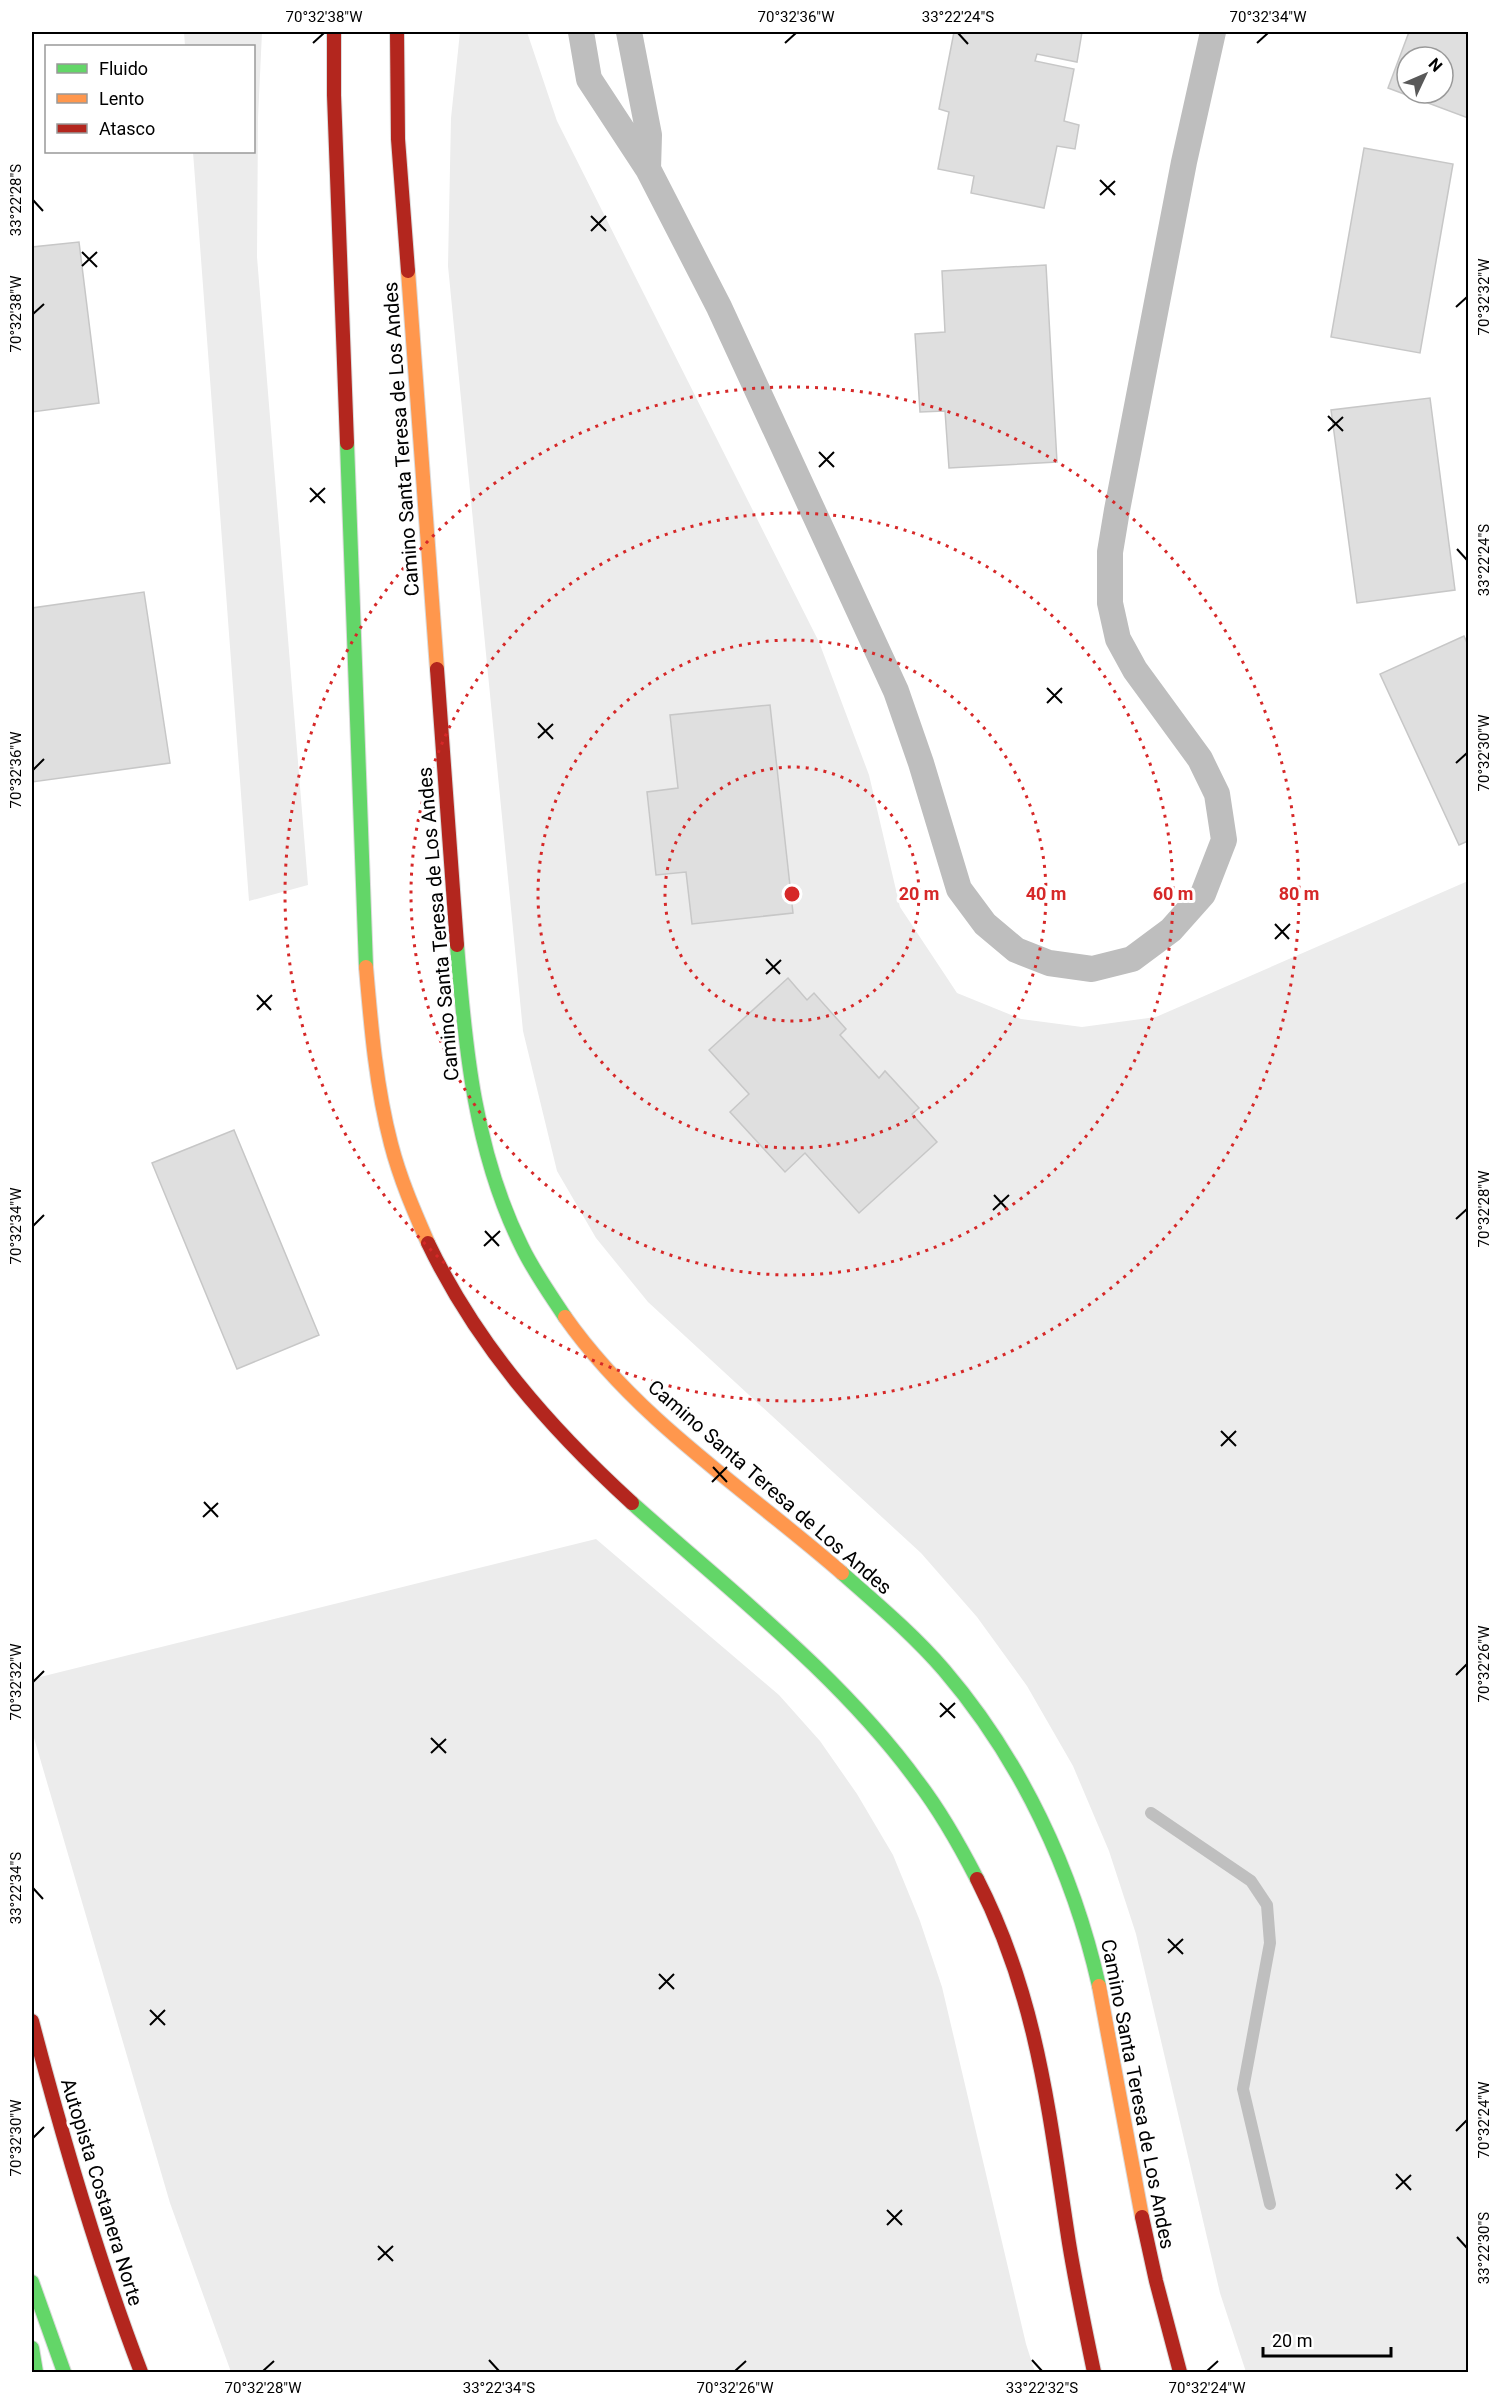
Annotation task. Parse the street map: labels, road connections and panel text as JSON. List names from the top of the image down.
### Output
{
  "streets": {
    "main road": ["Camino Santa Teresa de Los Andes", "Autopista Costanera Norte"]
  },
  "legend": ["Fluido", "Lento", "Atasco"],
  "scale_bar": "20 m",
  "north": "top right",
  "coordinates": [
    "70°32'38\"W",
    "70°32'36\"W",
    "33°22'24\"S",
    "70°32'34\"W",
    "33°22'28\"S",
    "70°32'32\"W",
    "70°32'30\"W",
    "70°32'28\"W",
    "70°32'26\"W",
    "33°22'34\"S",
    "70°32'24\"W",
    "33°22'30\"S",
    "33°22'32\"S"
  ],
  "rings": [
    "20 m",
    "40 m",
    "60 m",
    "80 m"
  ]
}
